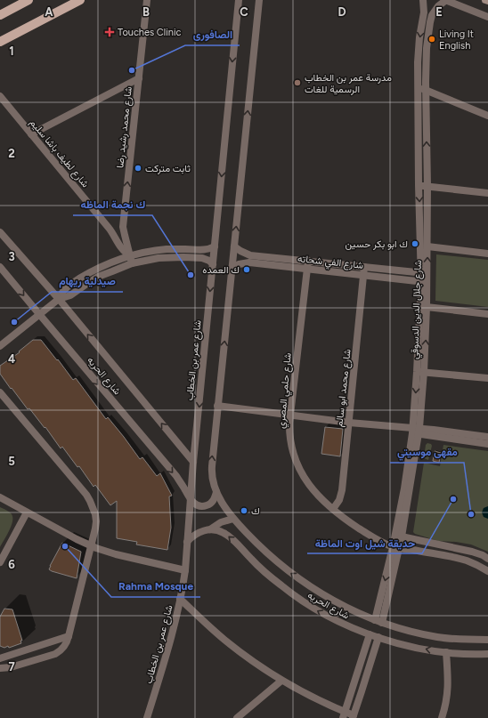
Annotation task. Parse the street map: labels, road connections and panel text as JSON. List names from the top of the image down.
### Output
{
  "streets": {
    "street": [
      "شارع محمد رشيد رضا",
      "شارع لطيف باشا سليم",
      "شارع الفي شحاته",
      "شارع جلال الدين الدسوقي",
      "شارع عمر بن الخطاب",
      "شارع الحريه",
      "شارع محمد ابو سالم",
      "شارع حلمي المصري"
    ]
  },
  "crossings": [
    ["شارع محمد رشيد رضا", "شارع لطيف باشا سليم"],
    ["شارع الفي شحاته", "شارع جلال الدين الدسوقي"],
    ["شارع الفي شحاته", "شارع محمد ابو سالم"],
    ["شارع الفي شحاته", "شارع حلمي المصري"],
    ["شارع جلال الدين الدسوقي", "شارع الحريه"],
    ["شارع جلال الدين الدسوقي", "شارع حلمي المصري"],
    ["شارع عمر بن الخطاب", "شارع الحريه"],
    ["شارع محمد ابو سالم", "شارع حلمي المصري"]
  ],
  "one_way": ["شارع محمد رشيد رضا"],
  "places": {
    "health": ["Touches Clinic"],
    "other": [
      "Living It English",
      "الصافورى",
      "مدرسة عمر بن الخطاب الرسمية للغات",
      "ثابت متركت",
      "ك ابو بكر حسين",
      "ك العمده",
      "ك نجمة الماظه",
      "صيدلية ريهام",
      "حديقة شيل اوت الماظة",
      "ك",
      "مقهى موسيتي",
      "Rahma Mosque"
    ]
  },
  "grid": {
    "columns": [
      "A",
      "B",
      "C",
      "D",
      "E"
    ],
    "rows": [
      "1",
      "2",
      "3",
      "4",
      "5",
      "6",
      "7"
    ]
  }
}
